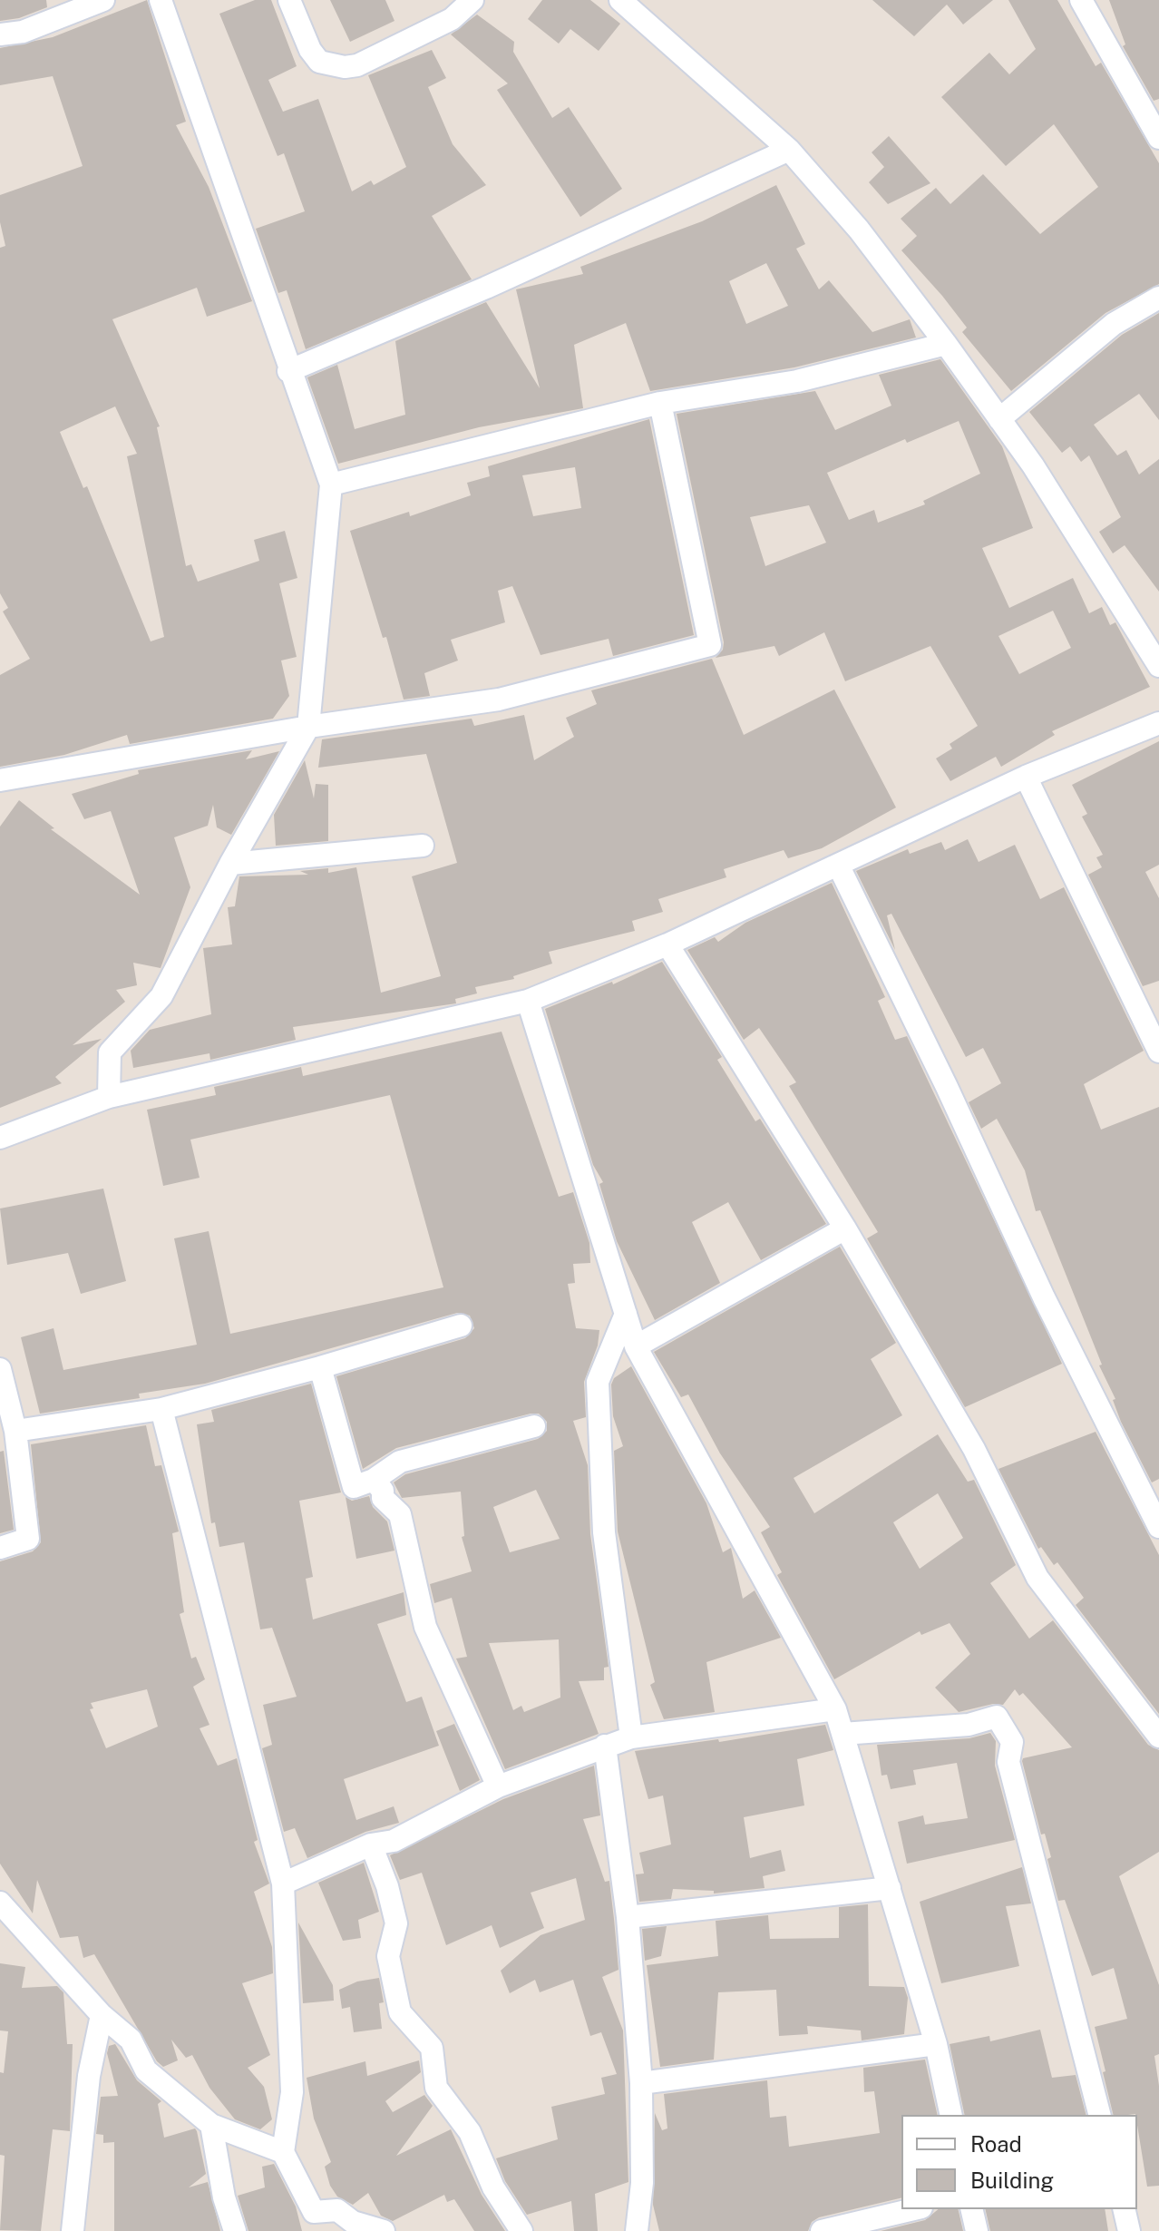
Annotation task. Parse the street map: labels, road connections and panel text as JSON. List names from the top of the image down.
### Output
{
  "legend": ["Road", "Building"]
}
